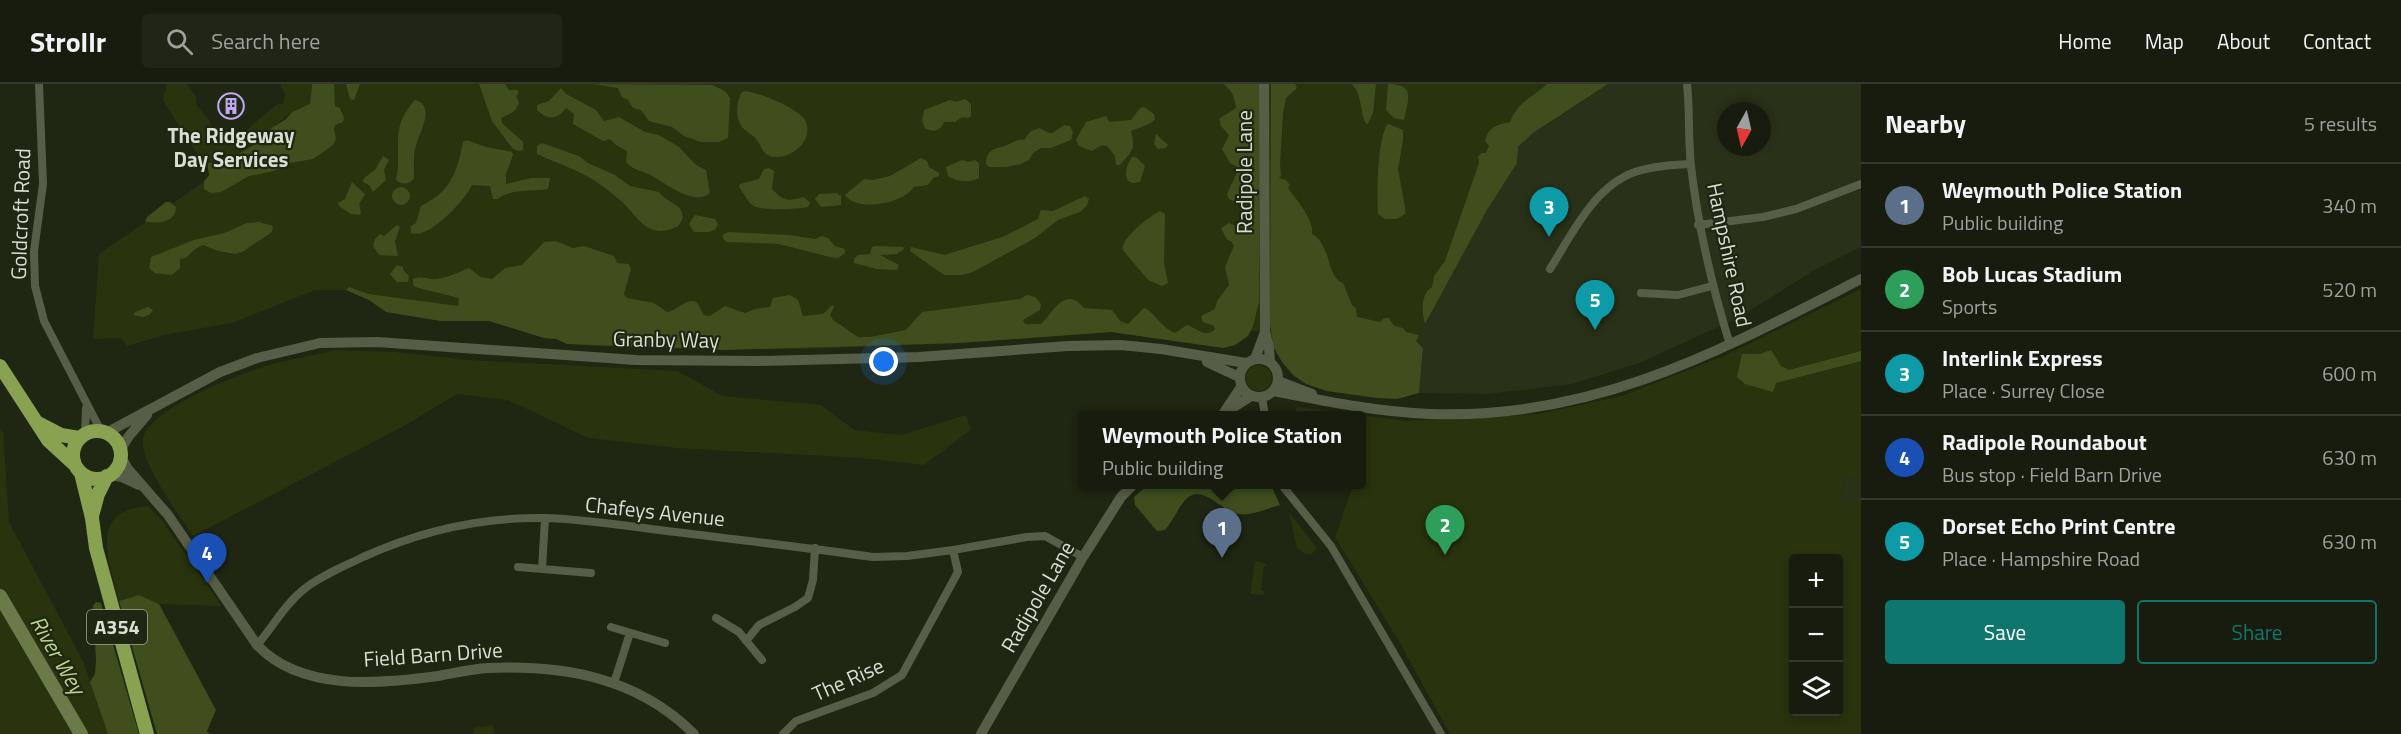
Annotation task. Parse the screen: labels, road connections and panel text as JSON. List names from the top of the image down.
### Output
{
  "streets": {
    "highway": ["A354"],
    "main road": [
      "Radipole Lane",
      "Hampshire Road",
      "Granby Way",
      "Field Barn Drive"
    ],
    "street": ["Goldcroft Road", "Chafeys Avenue", "The Rise"]
  },
  "crossings": [
    ["Radipole Lane", "Hampshire Road"],
    ["Radipole Lane", "Granby Way"],
    ["Radipole Lane", "Chafeys Avenue"],
    ["Goldcroft Road", "Granby Way"],
    ["Goldcroft Road", "A354"],
    ["Goldcroft Road", "Field Barn Drive"],
    ["Hampshire Road", "Granby Way"],
    ["Granby Way", "A354"],
    ["Granby Way", "Field Barn Drive"],
    ["Chafeys Avenue", "Field Barn Drive"],
    ["Chafeys Avenue", "The Rise"],
    ["A354", "Field Barn Drive"]
  ],
  "water": ["River Wey"],
  "places": {
    "building": ["The Ridgeway Day Services"]
  },
  "north": "bottom",
  "page": {
    "header": "Strollr",
    "search": "Search here",
    "nav": [
      "Home",
      "Map",
      "About",
      "Contact"
    ],
    "heading": ["Nearby", "5 results"],
    "list": [
      {
        "mark": "1",
        "name": "Weymouth Police Station",
        "note": "Public building",
        "value": "340 m"
      },
      {
        "mark": "2",
        "name": "Bob Lucas Stadium",
        "note": "Sports",
        "value": "520 m"
      },
      {
        "mark": "3",
        "name": "Interlink Express",
        "note": "Place · Surrey Close",
        "value": "600 m"
      },
      {
        "mark": "4",
        "name": "Radipole Roundabout",
        "note": "Bus stop · Field Barn Drive",
        "value": "630 m"
      },
      {
        "mark": "5",
        "name": "Dorset Echo Print Centre",
        "note": "Place · Hampshire Road",
        "value": "630 m"
      }
    ],
    "pins": [
      "3",
      "5",
      "2",
      "1",
      "4"
    ],
    "popup": ["Weymouth Police Station", "Public building"],
    "map_buttons": ["+", "−"],
    "buttons": ["Save", "Share"]
  }
}
